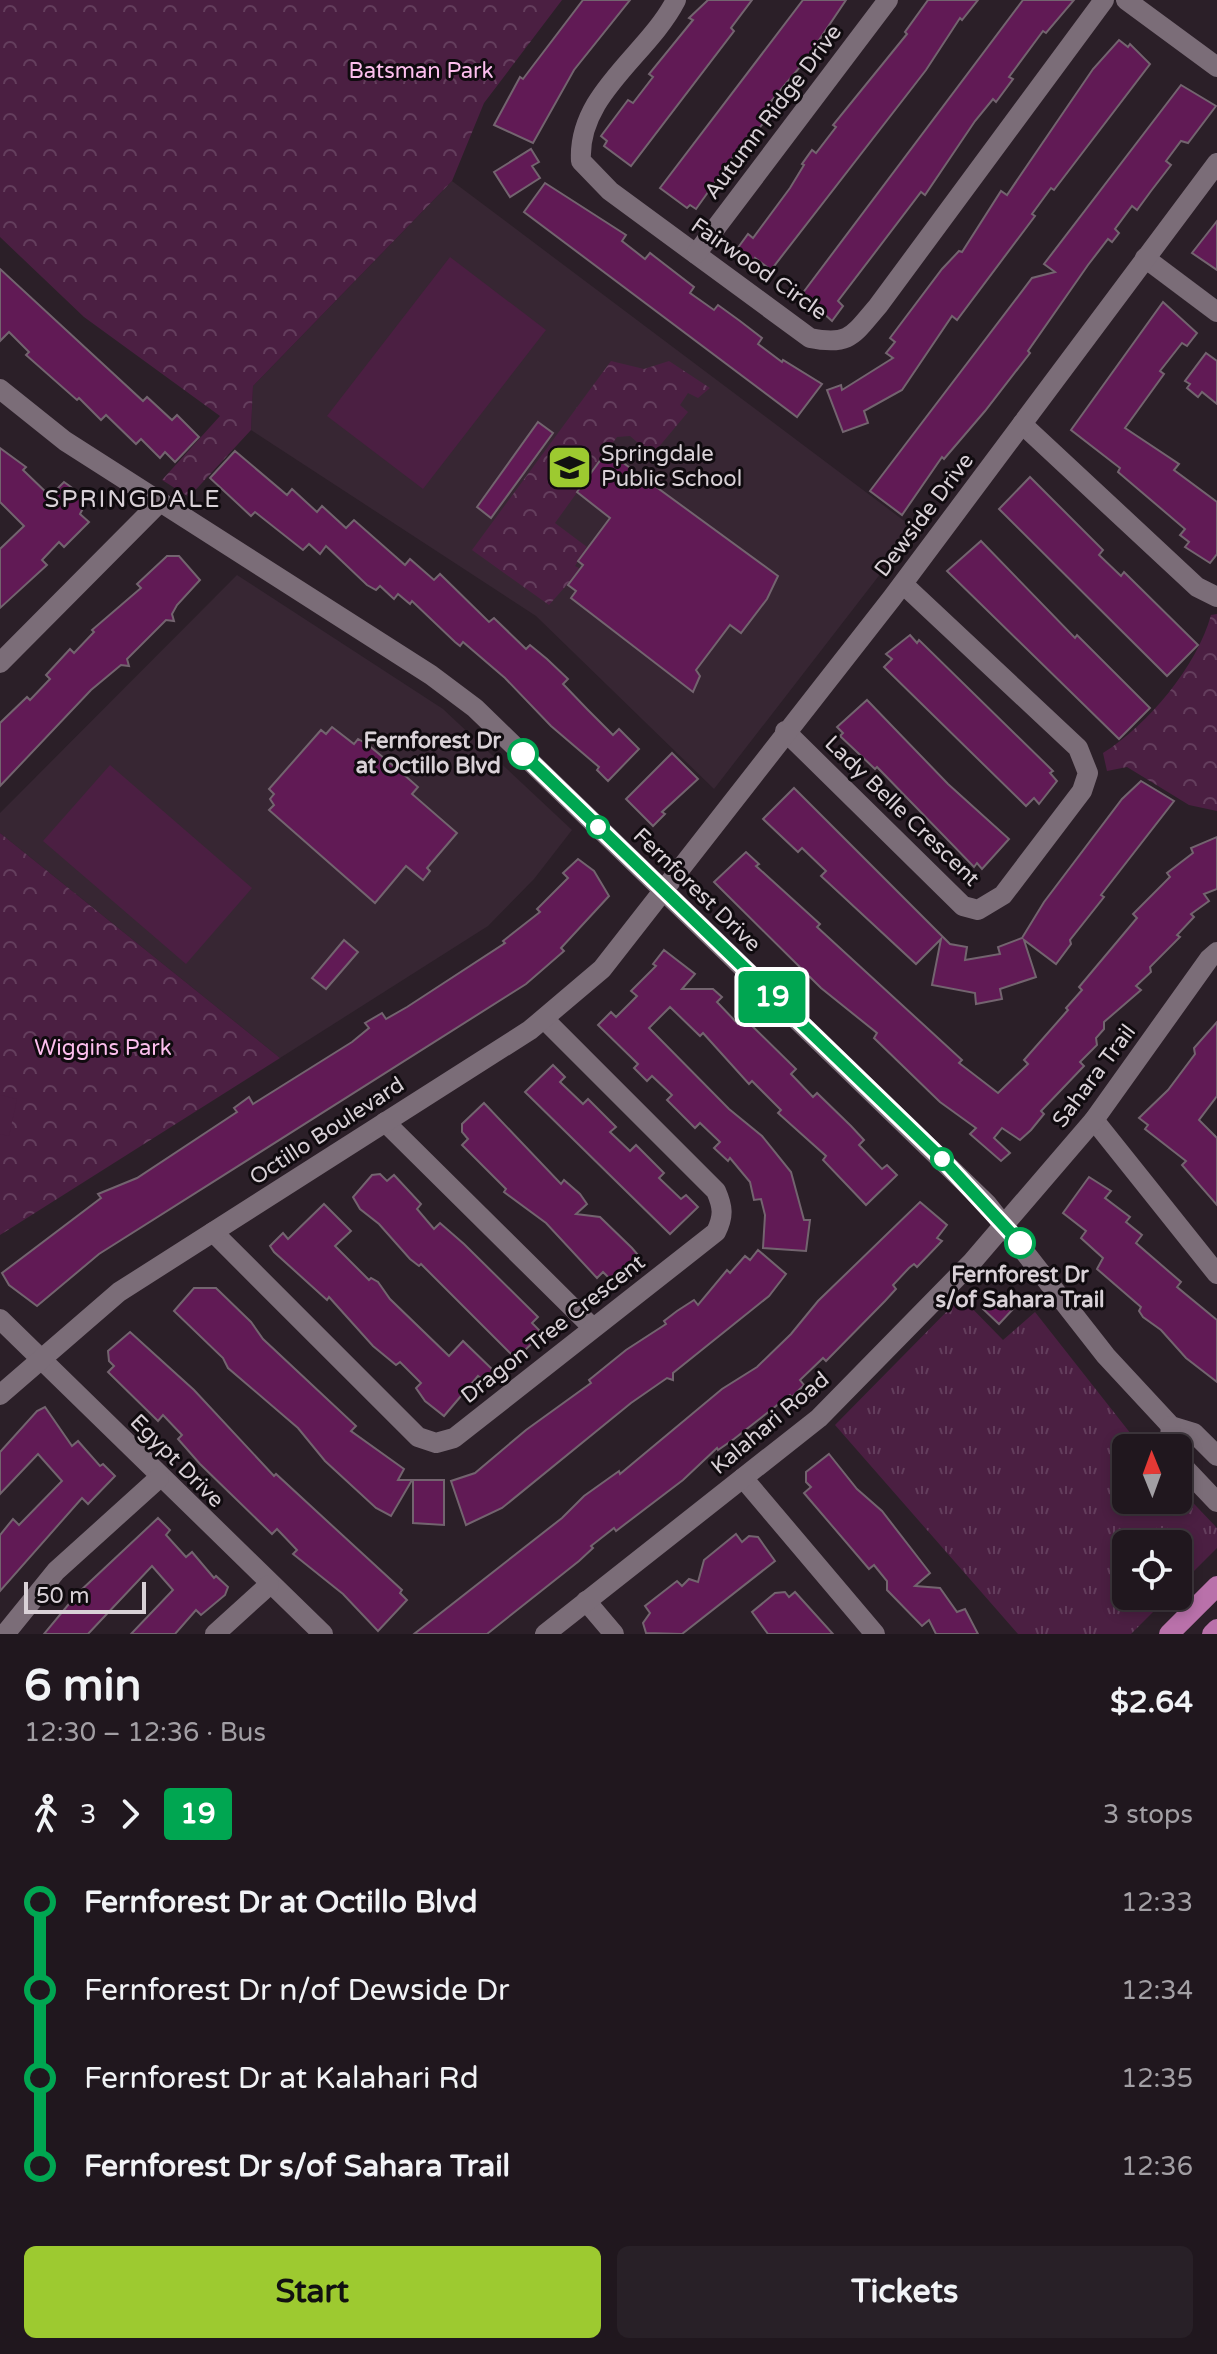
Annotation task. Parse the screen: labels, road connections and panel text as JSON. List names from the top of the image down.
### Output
{
  "streets": {
    "street": [
      "Autumn Ridge Drive",
      "Fairwood Circle",
      "Dewside Drive",
      "Lady Belle Crescent",
      "Fernforest Drive",
      "Sahara Trail",
      "Octillo Boulevard",
      "Dragon Tree Crescent",
      "Kalahari Road",
      "Egypt Drive"
    ]
  },
  "crossings": [
    ["Autumn Ridge Drive", "Fairwood Circle"],
    ["Dewside Drive", "Lady Belle Crescent"],
    ["Dewside Drive", "Fernforest Drive"],
    ["Dewside Drive", "Octillo Boulevard"],
    ["Fernforest Drive", "Sahara Trail"],
    ["Fernforest Drive", "Octillo Boulevard"],
    ["Fernforest Drive", "Kalahari Road"],
    ["Sahara Trail", "Kalahari Road"],
    ["Octillo Boulevard", "Dragon Tree Crescent"],
    ["Octillo Boulevard", "Egypt Drive"]
  ],
  "districts": ["SPRINGDALE"],
  "parks": ["Batsman Park", "Wiggins Park"],
  "places": {
    "school or university": ["Springdale Public School"],
    "other": ["Fernforest Dr at Octillo Blvd", "Fernforest Dr s/of Sahara Trail"]
  },
  "lines": ["bus line 19"],
  "scale_bar": "50 m",
  "north": "top",
  "page": {
    "on_map": "19",
    "scale": "50 m",
    "heading": ["6 min", "12:30 – 12:36 · Bus", "$2.64"],
    "legs": ["3", "19", "3 stops"],
    "list": [
      {
        "name": "Fernforest Dr at Octillo Blvd",
        "value": "12:33"
      },
      {
        "name": "Fernforest Dr n/of Dewside Dr",
        "value": "12:34"
      },
      {
        "name": "Fernforest Dr at Kalahari Rd",
        "value": "12:35"
      },
      {
        "name": "Fernforest Dr s/of Sahara Trail",
        "value": "12:36"
      }
    ],
    "buttons": ["Start", "Tickets"]
  }
}
